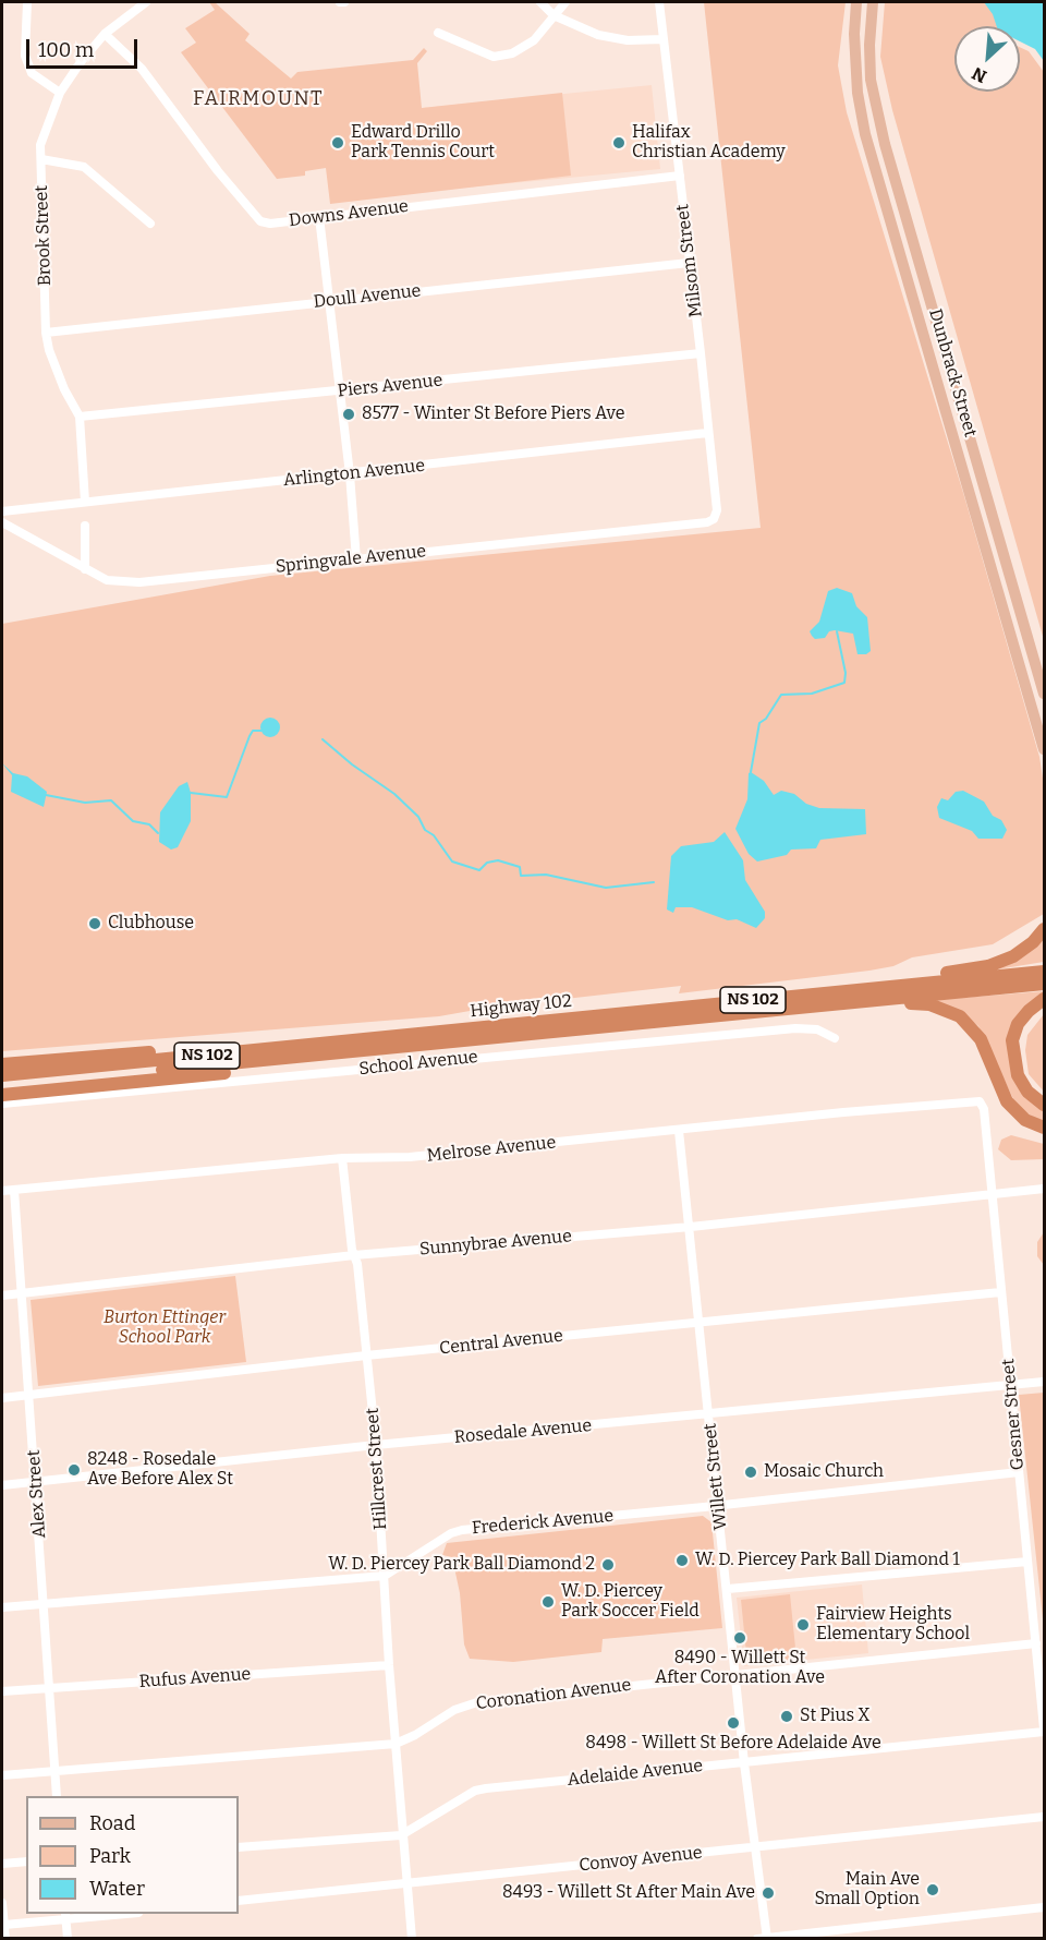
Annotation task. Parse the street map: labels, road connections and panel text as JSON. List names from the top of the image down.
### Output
{
  "streets": {
    "highway": ["NS 102", "Highway 102"],
    "main road": ["Dunbrack Street"],
    "street": [
      "Downs Avenue",
      "Brook Street",
      "Milsom Street",
      "Doull Avenue",
      "Piers Avenue",
      "Arlington Avenue",
      "Springvale Avenue",
      "School Avenue",
      "Melrose Avenue",
      "Sunnybrae Avenue",
      "Central Avenue",
      "Gesner Street",
      "Rosedale Avenue",
      "Hillcrest Street",
      "Willett Street",
      "Alex Street",
      "Frederick Avenue",
      "Rufus Avenue",
      "Coronation Avenue",
      "Adelaide Avenue",
      "Convoy Avenue"
    ]
  },
  "crossings": [
    ["Downs Avenue", "Brook Street"],
    ["Downs Avenue", "Milsom Street"],
    ["Brook Street", "Doull Avenue"],
    ["Brook Street", "Piers Avenue"],
    ["Brook Street", "Arlington Avenue"],
    ["Milsom Street", "Doull Avenue"],
    ["Milsom Street", "Piers Avenue"],
    ["Milsom Street", "Arlington Avenue"],
    ["Milsom Street", "Springvale Avenue"],
    ["Melrose Avenue", "Gesner Street"],
    ["Melrose Avenue", "Hillcrest Street"],
    ["Melrose Avenue", "Willett Street"],
    ["Melrose Avenue", "Alex Street"],
    ["Sunnybrae Avenue", "Gesner Street"],
    ["Sunnybrae Avenue", "Hillcrest Street"],
    ["Sunnybrae Avenue", "Willett Street"],
    ["Sunnybrae Avenue", "Alex Street"],
    ["Central Avenue", "Gesner Street"],
    ["Central Avenue", "Hillcrest Street"],
    ["Central Avenue", "Willett Street"],
    ["Central Avenue", "Alex Street"],
    ["Gesner Street", "Rosedale Avenue"],
    ["Gesner Street", "Frederick Avenue"],
    ["Gesner Street", "Coronation Avenue"],
    ["Gesner Street", "Adelaide Avenue"],
    ["Rosedale Avenue", "Hillcrest Street"],
    ["Rosedale Avenue", "Willett Street"],
    ["Rosedale Avenue", "Alex Street"],
    ["Hillcrest Street", "Frederick Avenue"],
    ["Hillcrest Street", "Rufus Avenue"],
    ["Hillcrest Street", "Coronation Avenue"],
    ["Hillcrest Street", "Adelaide Avenue"],
    ["Hillcrest Street", "Convoy Avenue"],
    ["Willett Street", "Frederick Avenue"],
    ["Willett Street", "Coronation Avenue"],
    ["Willett Street", "Adelaide Avenue"],
    ["Willett Street", "Convoy Avenue"],
    ["Alex Street", "Frederick Avenue"],
    ["Alex Street", "Rufus Avenue"],
    ["Alex Street", "Coronation Avenue"]
  ],
  "districts": ["FAIRMOUNT"],
  "parks": ["Burton Ettinger School Park"],
  "places": [
    "Edward Drillo Park Tennis Court",
    "Halifax Christian Academy",
    "8577 - Winter St Before Piers Ave",
    "Clubhouse",
    "8248 - Rosedale Ave Before Alex St",
    "Mosaic Church",
    "W. D. Piercey Park Ball Diamond 1",
    "W. D. Piercey Park Ball Diamond 2",
    "W. D. Piercey Park Soccer Field",
    "Fairview Heights Elementary School",
    "8490 - Willett St After Coronation Ave",
    "St Pius X",
    "8498 - Willett St Before Adelaide Ave",
    "Main Ave Small Option",
    "8493 - Willett St After Main Ave"
  ],
  "legend": ["Road", "Park", "Water"],
  "scale_bar": "100 m",
  "north": "bottom left"
}
